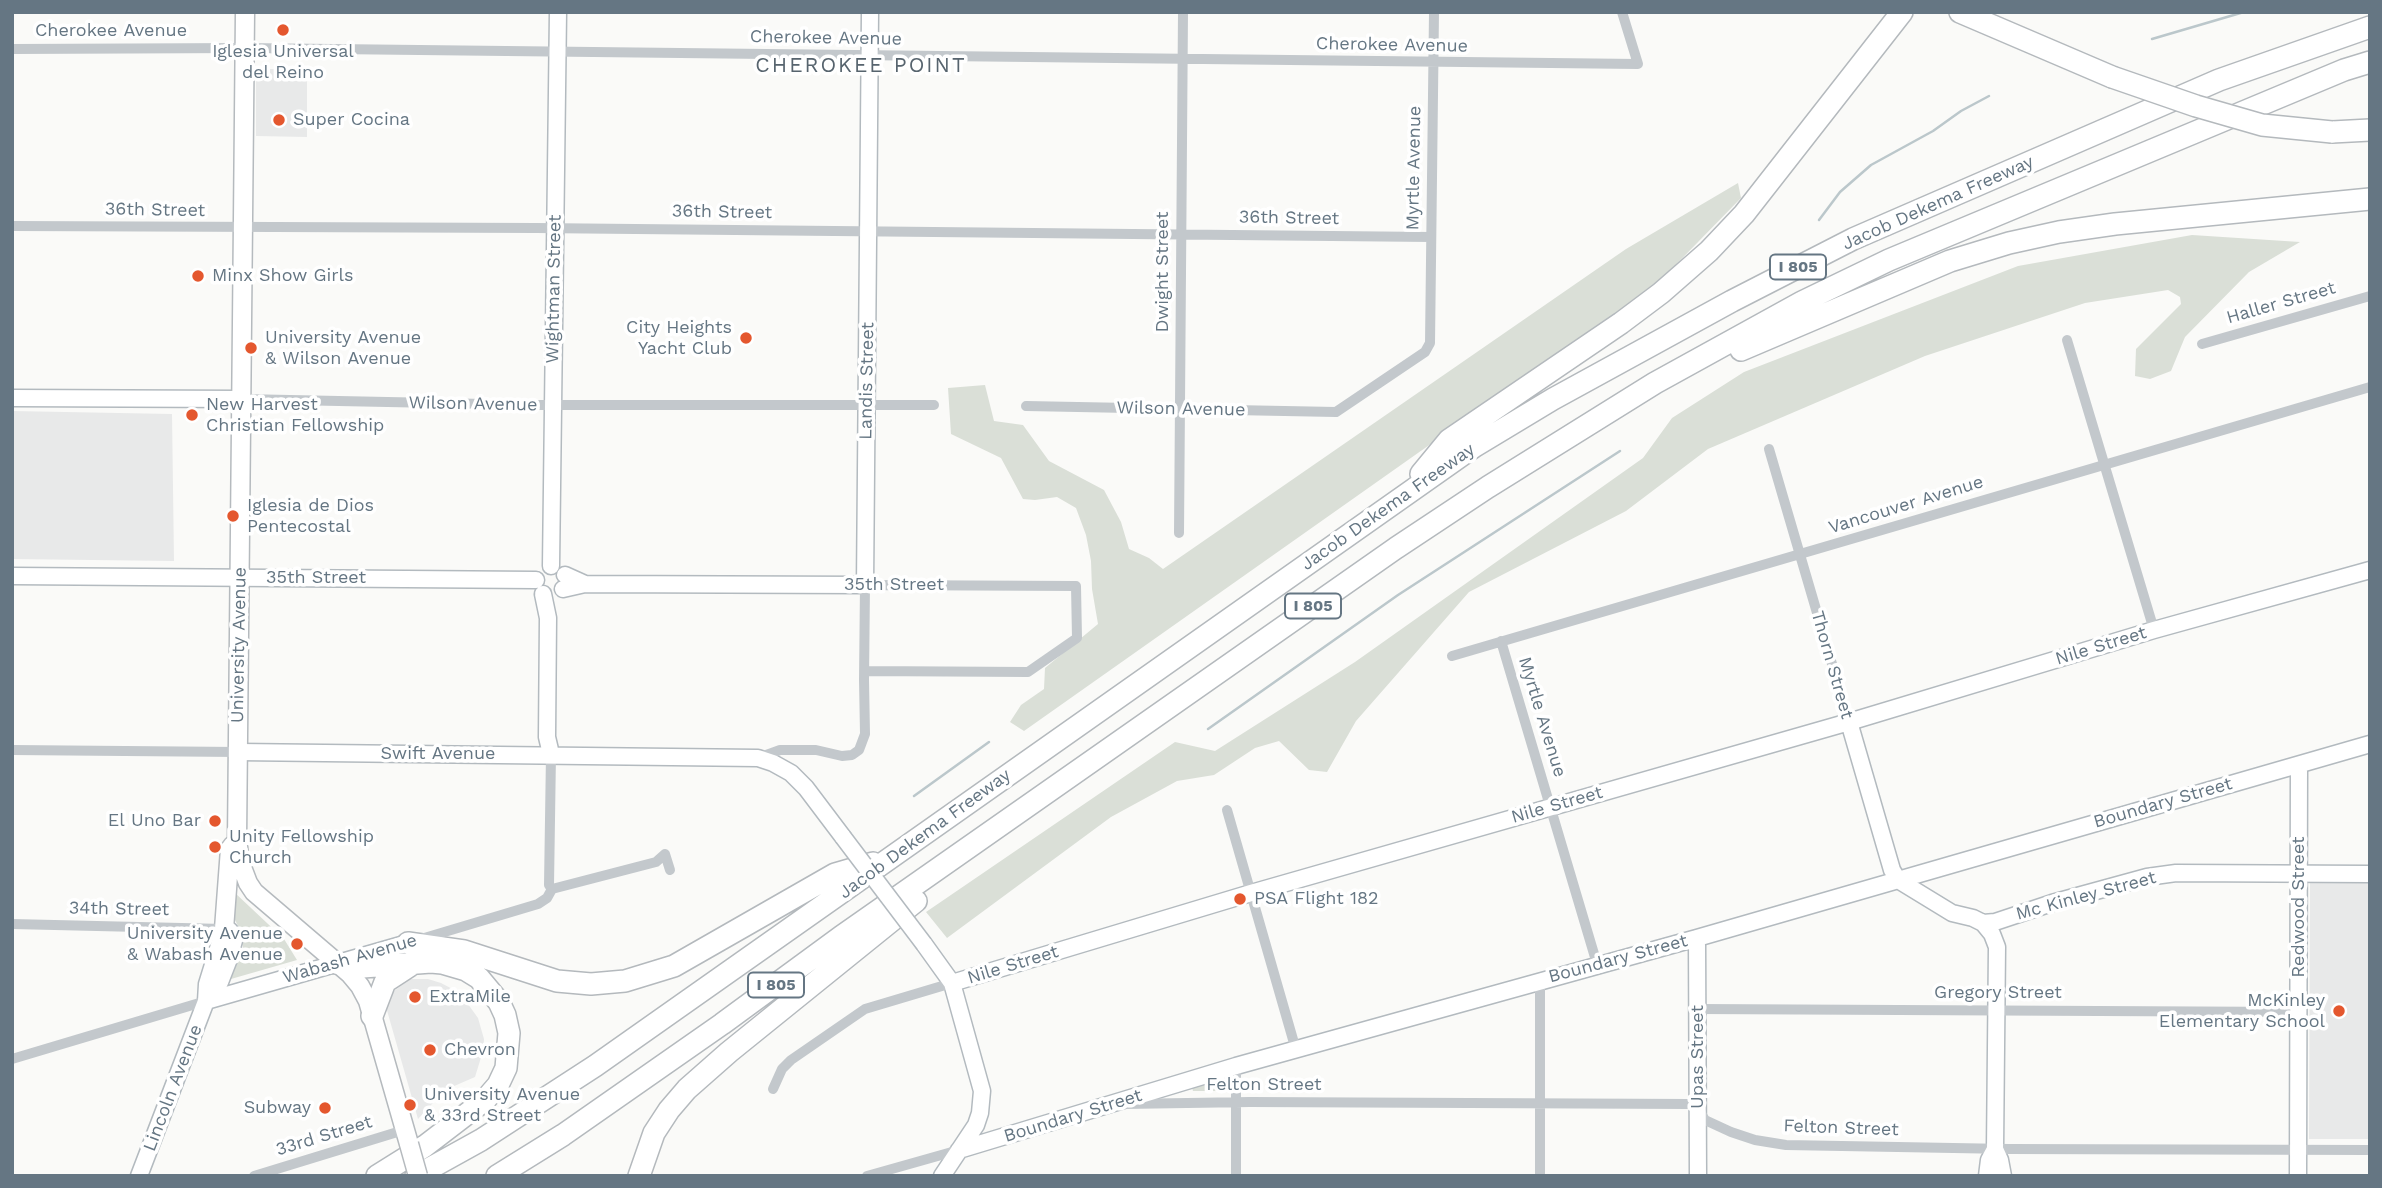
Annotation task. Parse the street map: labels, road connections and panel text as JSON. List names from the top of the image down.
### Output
{
  "streets": {
    "highway": ["Jacob Dekema Freeway", "I 805"],
    "main road": ["University Avenue"],
    "street": [
      "Cherokee Avenue",
      "Myrtle Avenue",
      "36th Street",
      "Dwight Street",
      "Wightman Street",
      "Haller Street",
      "Landis Street",
      "Wilson Avenue",
      "Vancouver Avenue",
      "35th Street",
      "Nile Street",
      "Thorn Street",
      "Swift Avenue",
      "Boundary Street",
      "Mc Kinley Street",
      "Redwood Street",
      "34th Street",
      "Wabash Avenue",
      "Gregory Street",
      "Upas Street",
      "Felton Street",
      "Lincoln Avenue",
      "33rd Street"
    ]
  },
  "crossings": [
    ["Cherokee Avenue", "Myrtle Avenue"],
    ["Cherokee Avenue", "Dwight Street"],
    ["Cherokee Avenue", "Wightman Street"],
    ["Cherokee Avenue", "Landis Street"],
    ["Cherokee Avenue", "University Avenue"],
    ["Myrtle Avenue", "36th Street"],
    ["Myrtle Avenue", "Wilson Avenue"],
    ["Myrtle Avenue", "Vancouver Avenue"],
    ["Myrtle Avenue", "Nile Street"],
    ["Myrtle Avenue", "Boundary Street"],
    ["Jacob Dekema Freeway", "University Avenue"],
    ["36th Street", "Dwight Street"],
    ["36th Street", "Wightman Street"],
    ["36th Street", "Landis Street"],
    ["36th Street", "University Avenue"],
    ["Dwight Street", "Wilson Avenue"],
    ["Wightman Street", "Wilson Avenue"],
    ["Wightman Street", "35th Street"],
    ["Wightman Street", "Swift Avenue"],
    ["Wightman Street", "Wabash Avenue"],
    ["Landis Street", "Wilson Avenue"],
    ["Landis Street", "35th Street"],
    ["Landis Street", "Swift Avenue"],
    ["Wilson Avenue", "University Avenue"],
    ["Vancouver Avenue", "Thorn Street"],
    ["35th Street", "University Avenue"],
    ["University Avenue", "Swift Avenue"],
    ["University Avenue", "Wabash Avenue"],
    ["University Avenue", "33rd Street"],
    ["Nile Street", "Thorn Street"],
    ["Thorn Street", "Boundary Street"],
    ["Boundary Street", "Redwood Street"],
    ["Boundary Street", "Upas Street"],
    ["Boundary Street", "Felton Street"],
    ["Mc Kinley Street", "Redwood Street"],
    ["Redwood Street", "Gregory Street"],
    ["Redwood Street", "Felton Street"],
    ["34th Street", "Lincoln Avenue"],
    ["Wabash Avenue", "Lincoln Avenue"],
    ["Gregory Street", "Upas Street"],
    ["Upas Street", "Felton Street"]
  ],
  "districts": ["CHEROKEE POINT"],
  "places": [
    "Iglesia Universal del Reino",
    "Super Cocina",
    "Minx Show Girls",
    "City Heights Yacht Club",
    "University Avenue & Wilson Avenue",
    "New Harvest Christian Fellowship",
    "Iglesia de Dios Pentecostal",
    "El Uno Bar",
    "Unity Fellowship Church",
    "PSA Flight 182",
    "University Avenue & Wabash Avenue",
    "ExtraMile",
    "McKinley Elementary School",
    "Chevron",
    "University Avenue & 33rd Street",
    "Subway"
  ]
}
